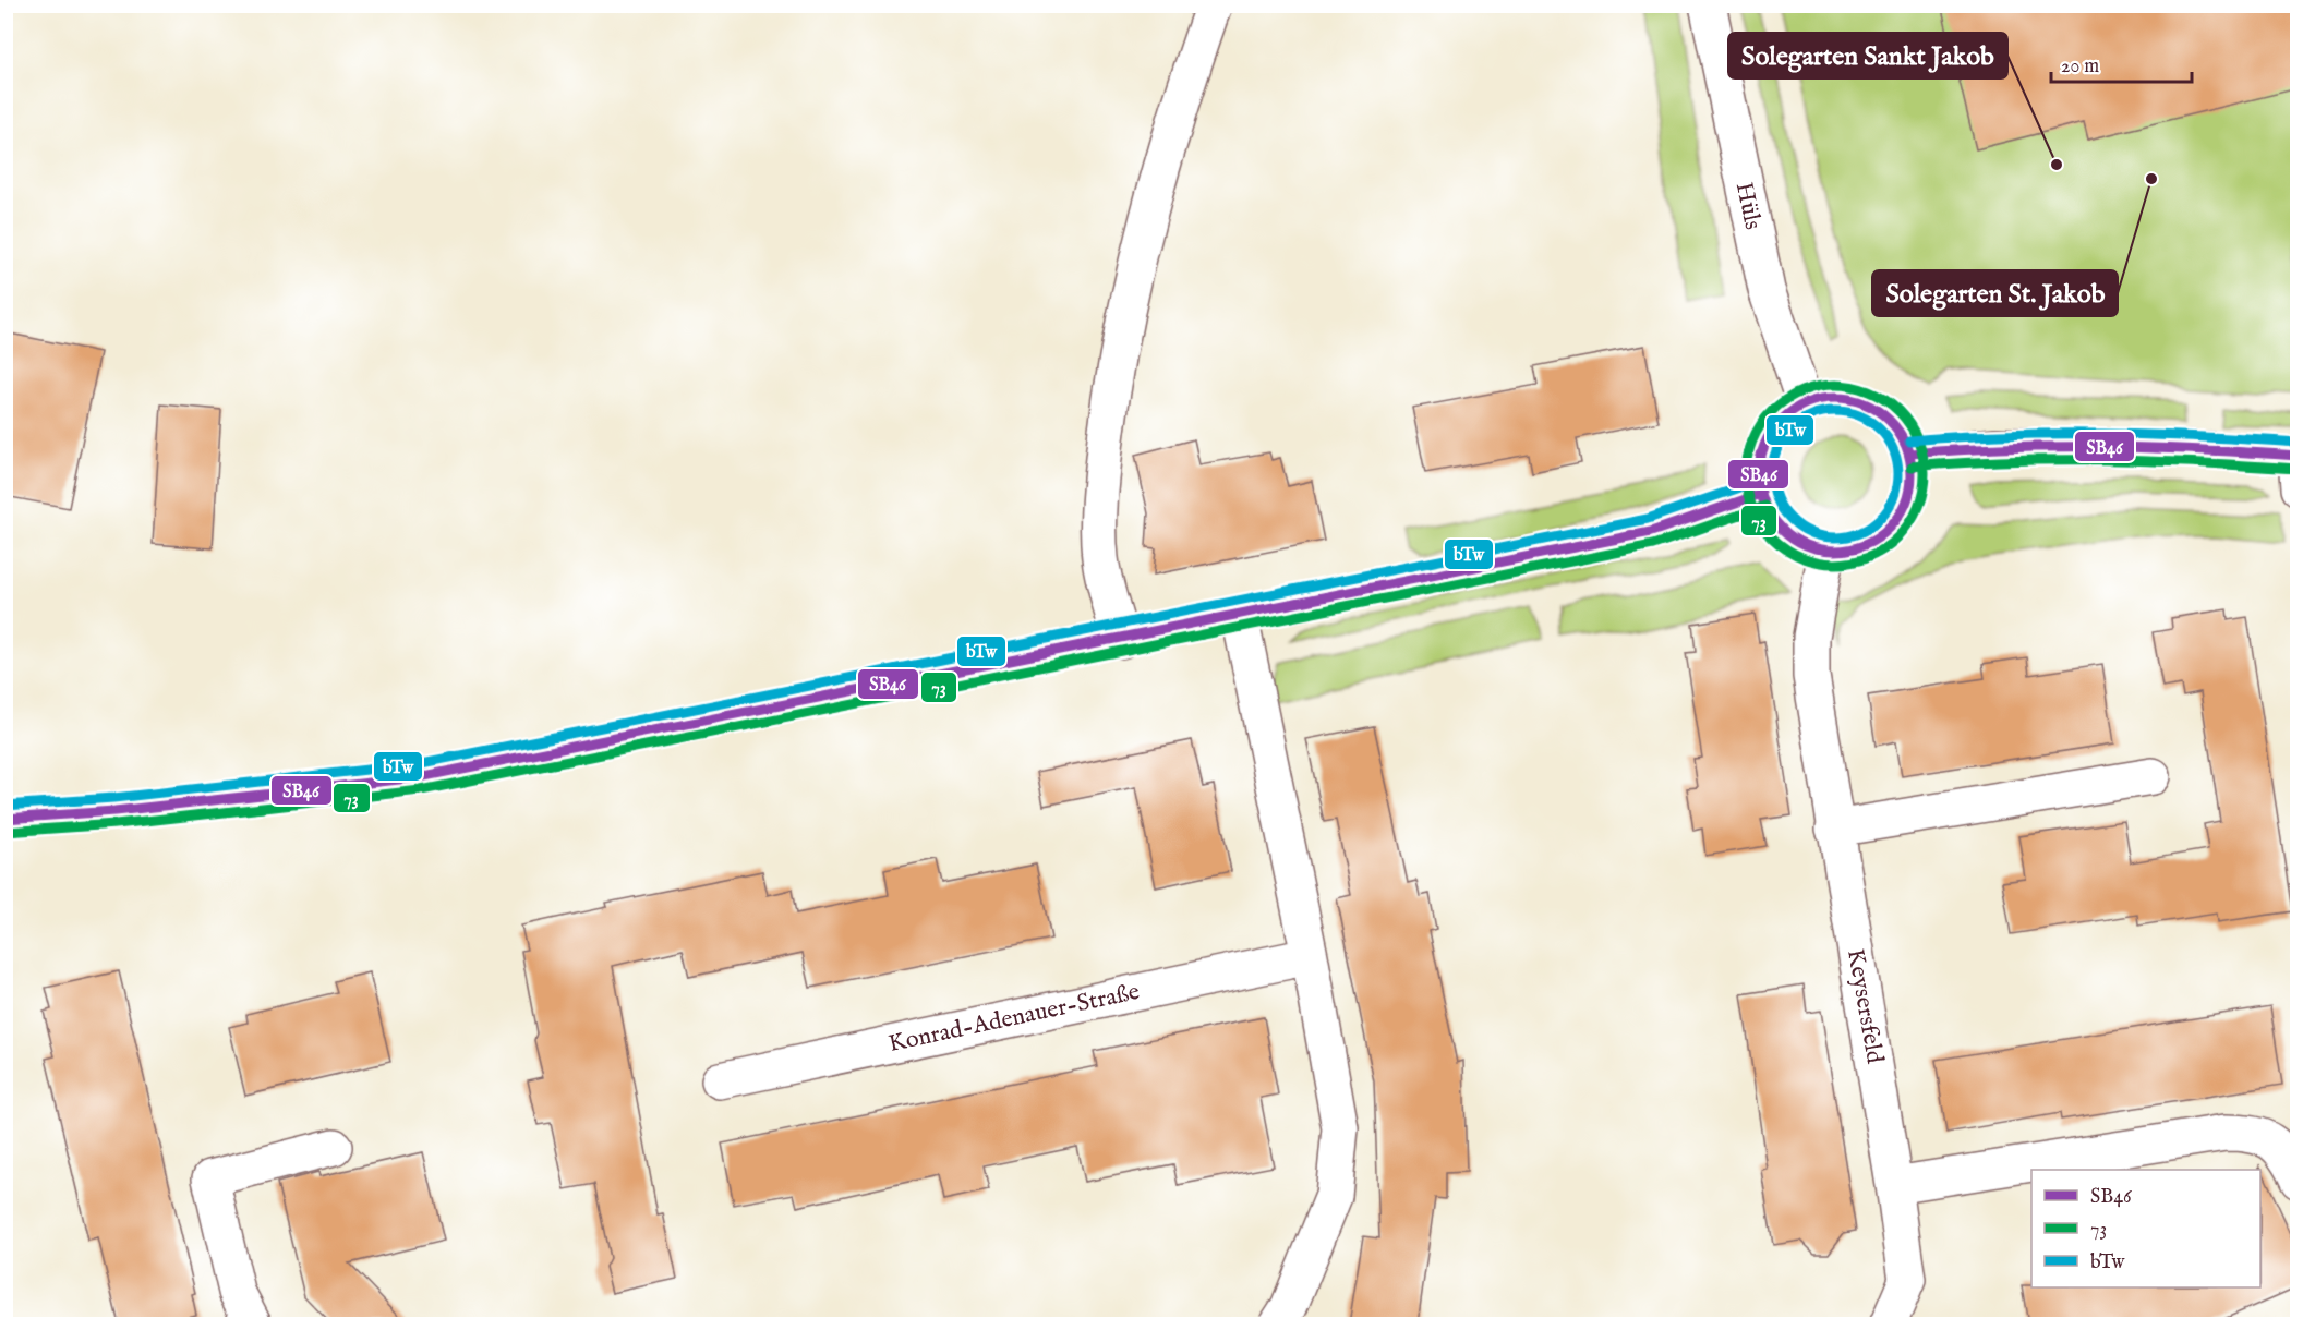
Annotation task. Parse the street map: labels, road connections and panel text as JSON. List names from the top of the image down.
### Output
{
  "streets": {
    "street": ["Hüls", "Keysersfeld", "Konrad-Adenauer-Straße"]
  },
  "crossings": [
    ["Hüls", "Keysersfeld"]
  ],
  "places": ["Solegarten Sankt Jakob", "Solegarten St. Jakob"],
  "lines": ["transit line 73", "transit line SB46", "transit line bTw"],
  "legend": ["SB46", "73", "bTw"],
  "scale_bar": "20 m"
}
